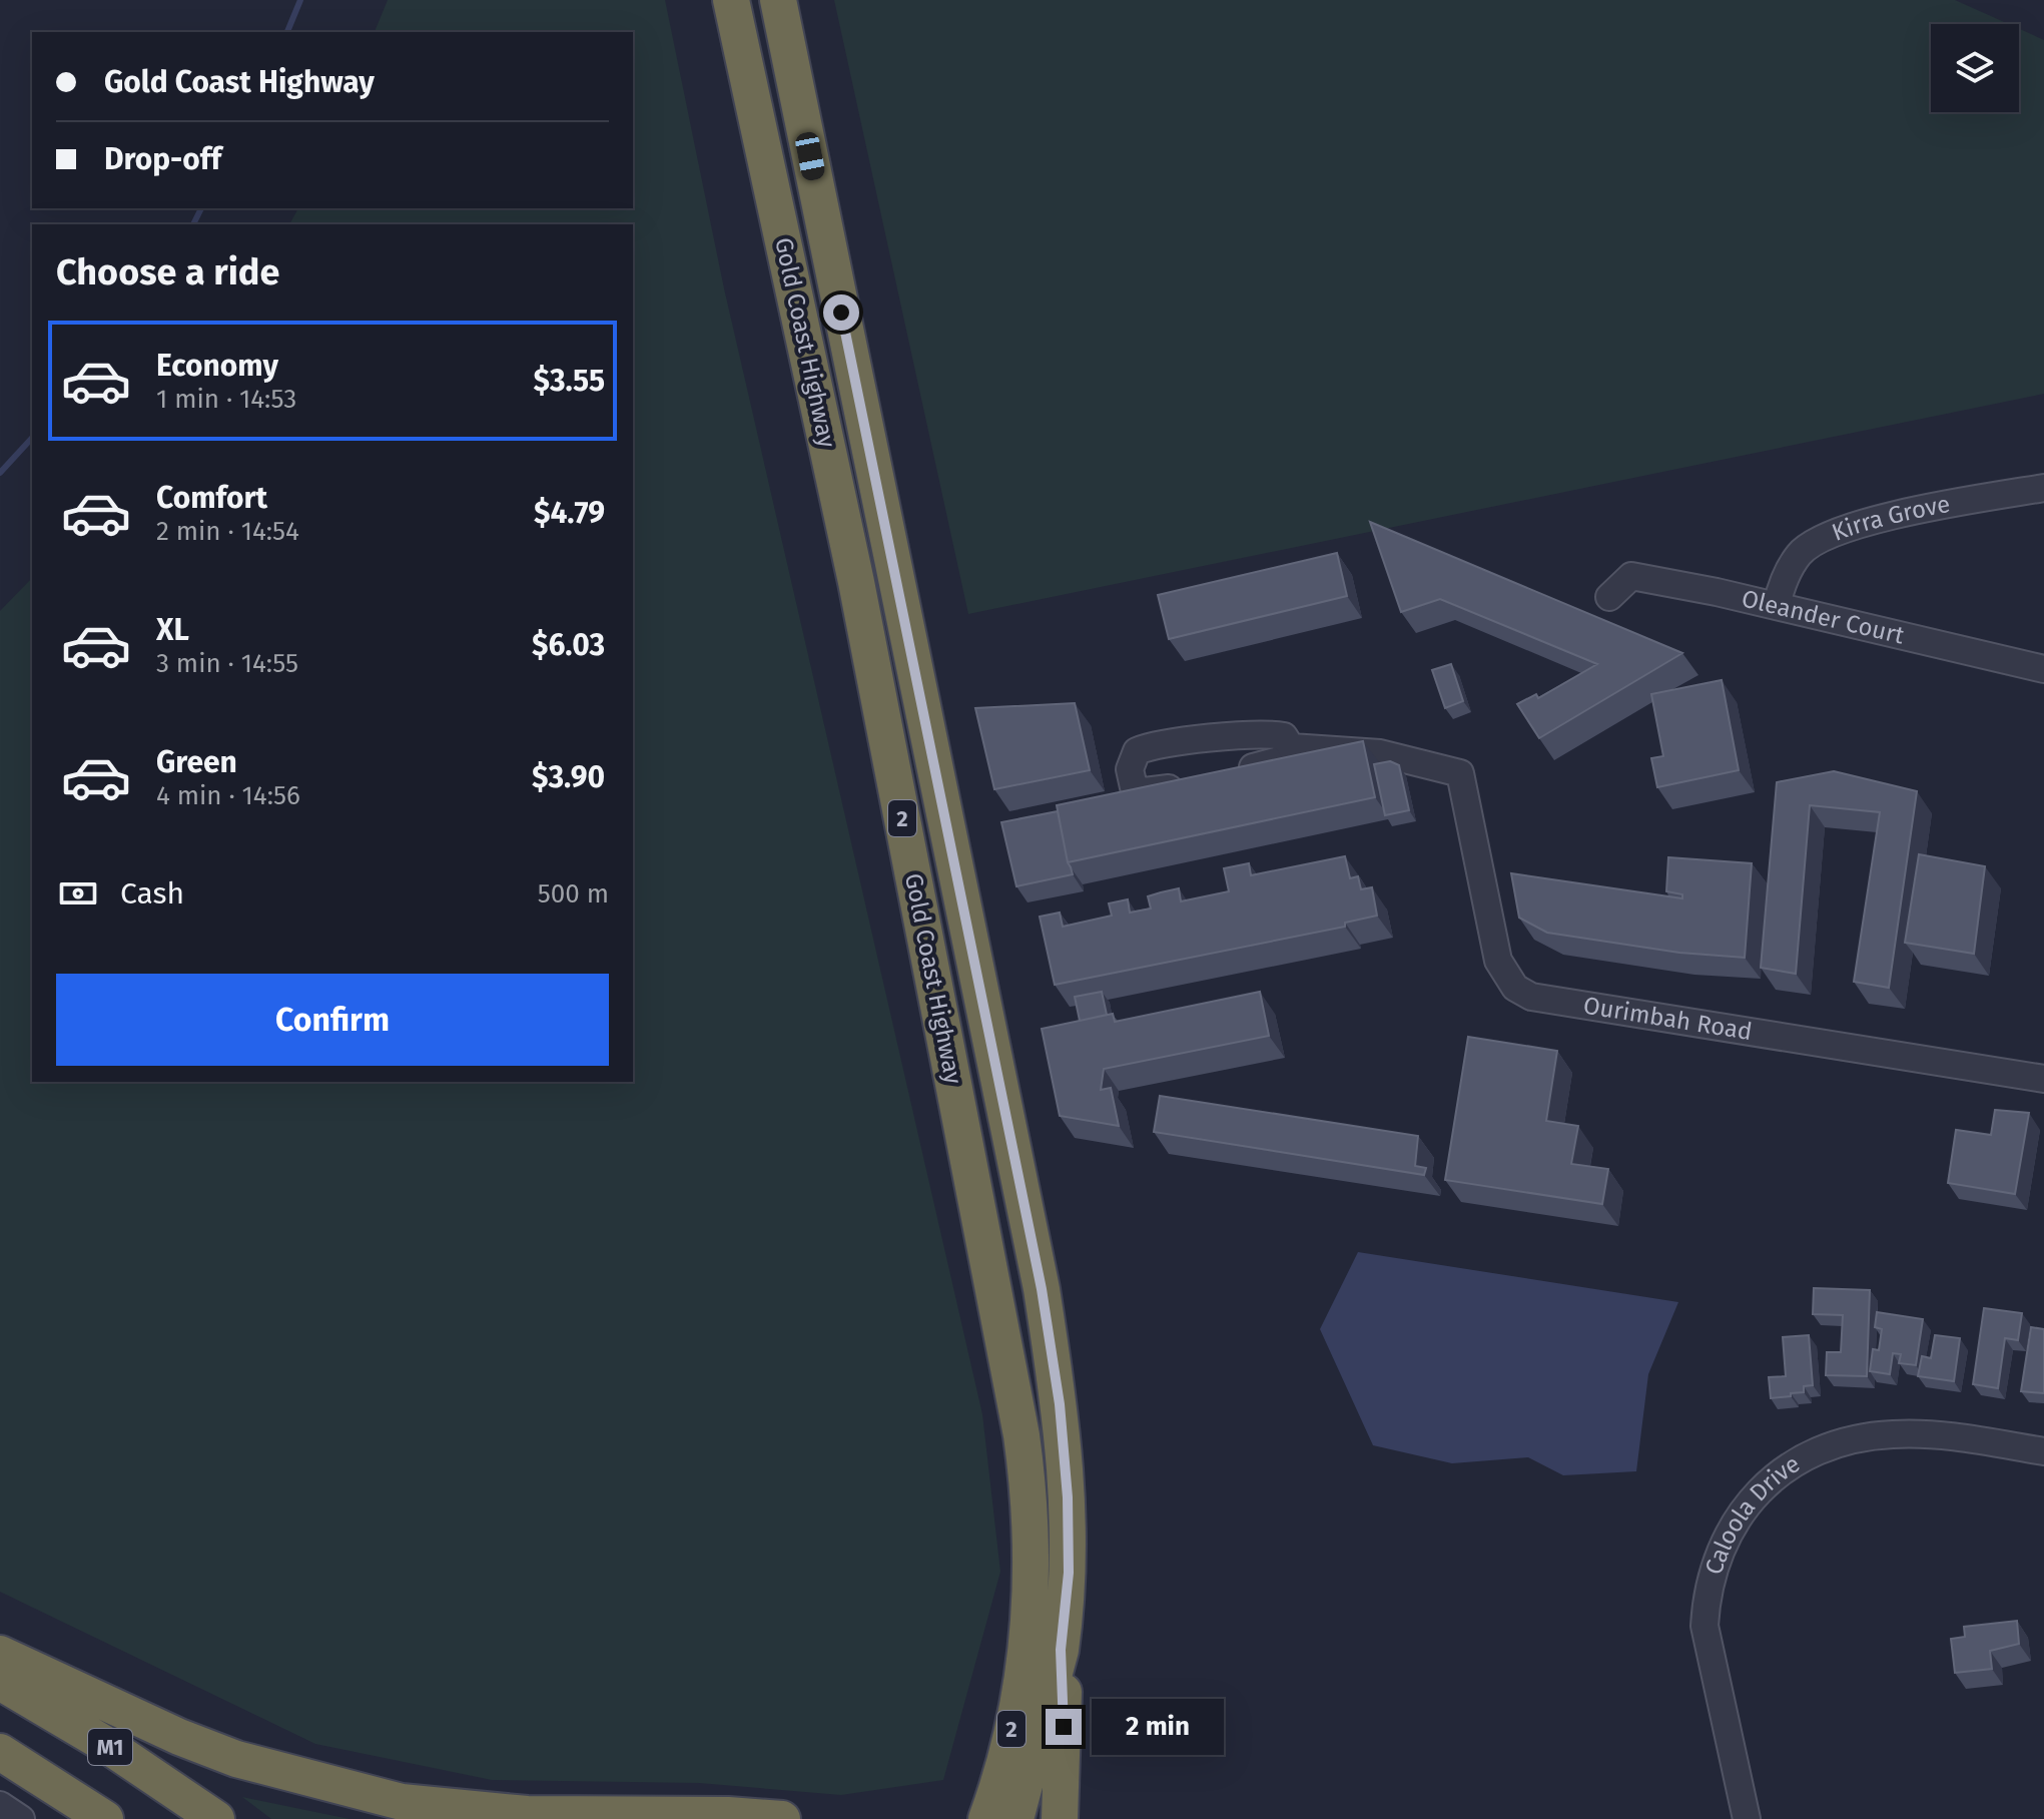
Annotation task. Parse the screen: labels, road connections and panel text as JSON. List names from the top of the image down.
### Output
{
  "streets": {
    "highway": ["Gold Coast Highway", "2", "M1"],
    "street": [
      "Kirra Grove",
      "Oleander Court",
      "Ourimbah Road",
      "Caloola Drive"
    ]
  },
  "crossings": [
    ["Kirra Grove", "Oleander Court"]
  ],
  "page": {
    "banner": ["Gold Coast Highway", "Drop-off"],
    "heading": "Choose a ride",
    "list": [
      {
        "name": "Economy",
        "note": "1 min · 14:53",
        "value": "$3.55"
      },
      {
        "name": "Comfort",
        "note": "2 min · 14:54",
        "value": "$4.79"
      },
      {
        "name": "XL",
        "note": "3 min · 14:55",
        "value": "$6.03"
      },
      {
        "name": "Green",
        "note": "4 min · 14:56",
        "value": "$3.90"
      }
    ],
    "pay": ["Cash", "500 m"],
    "buttons": "Confirm",
    "bubble": "2 min"
  }
}
